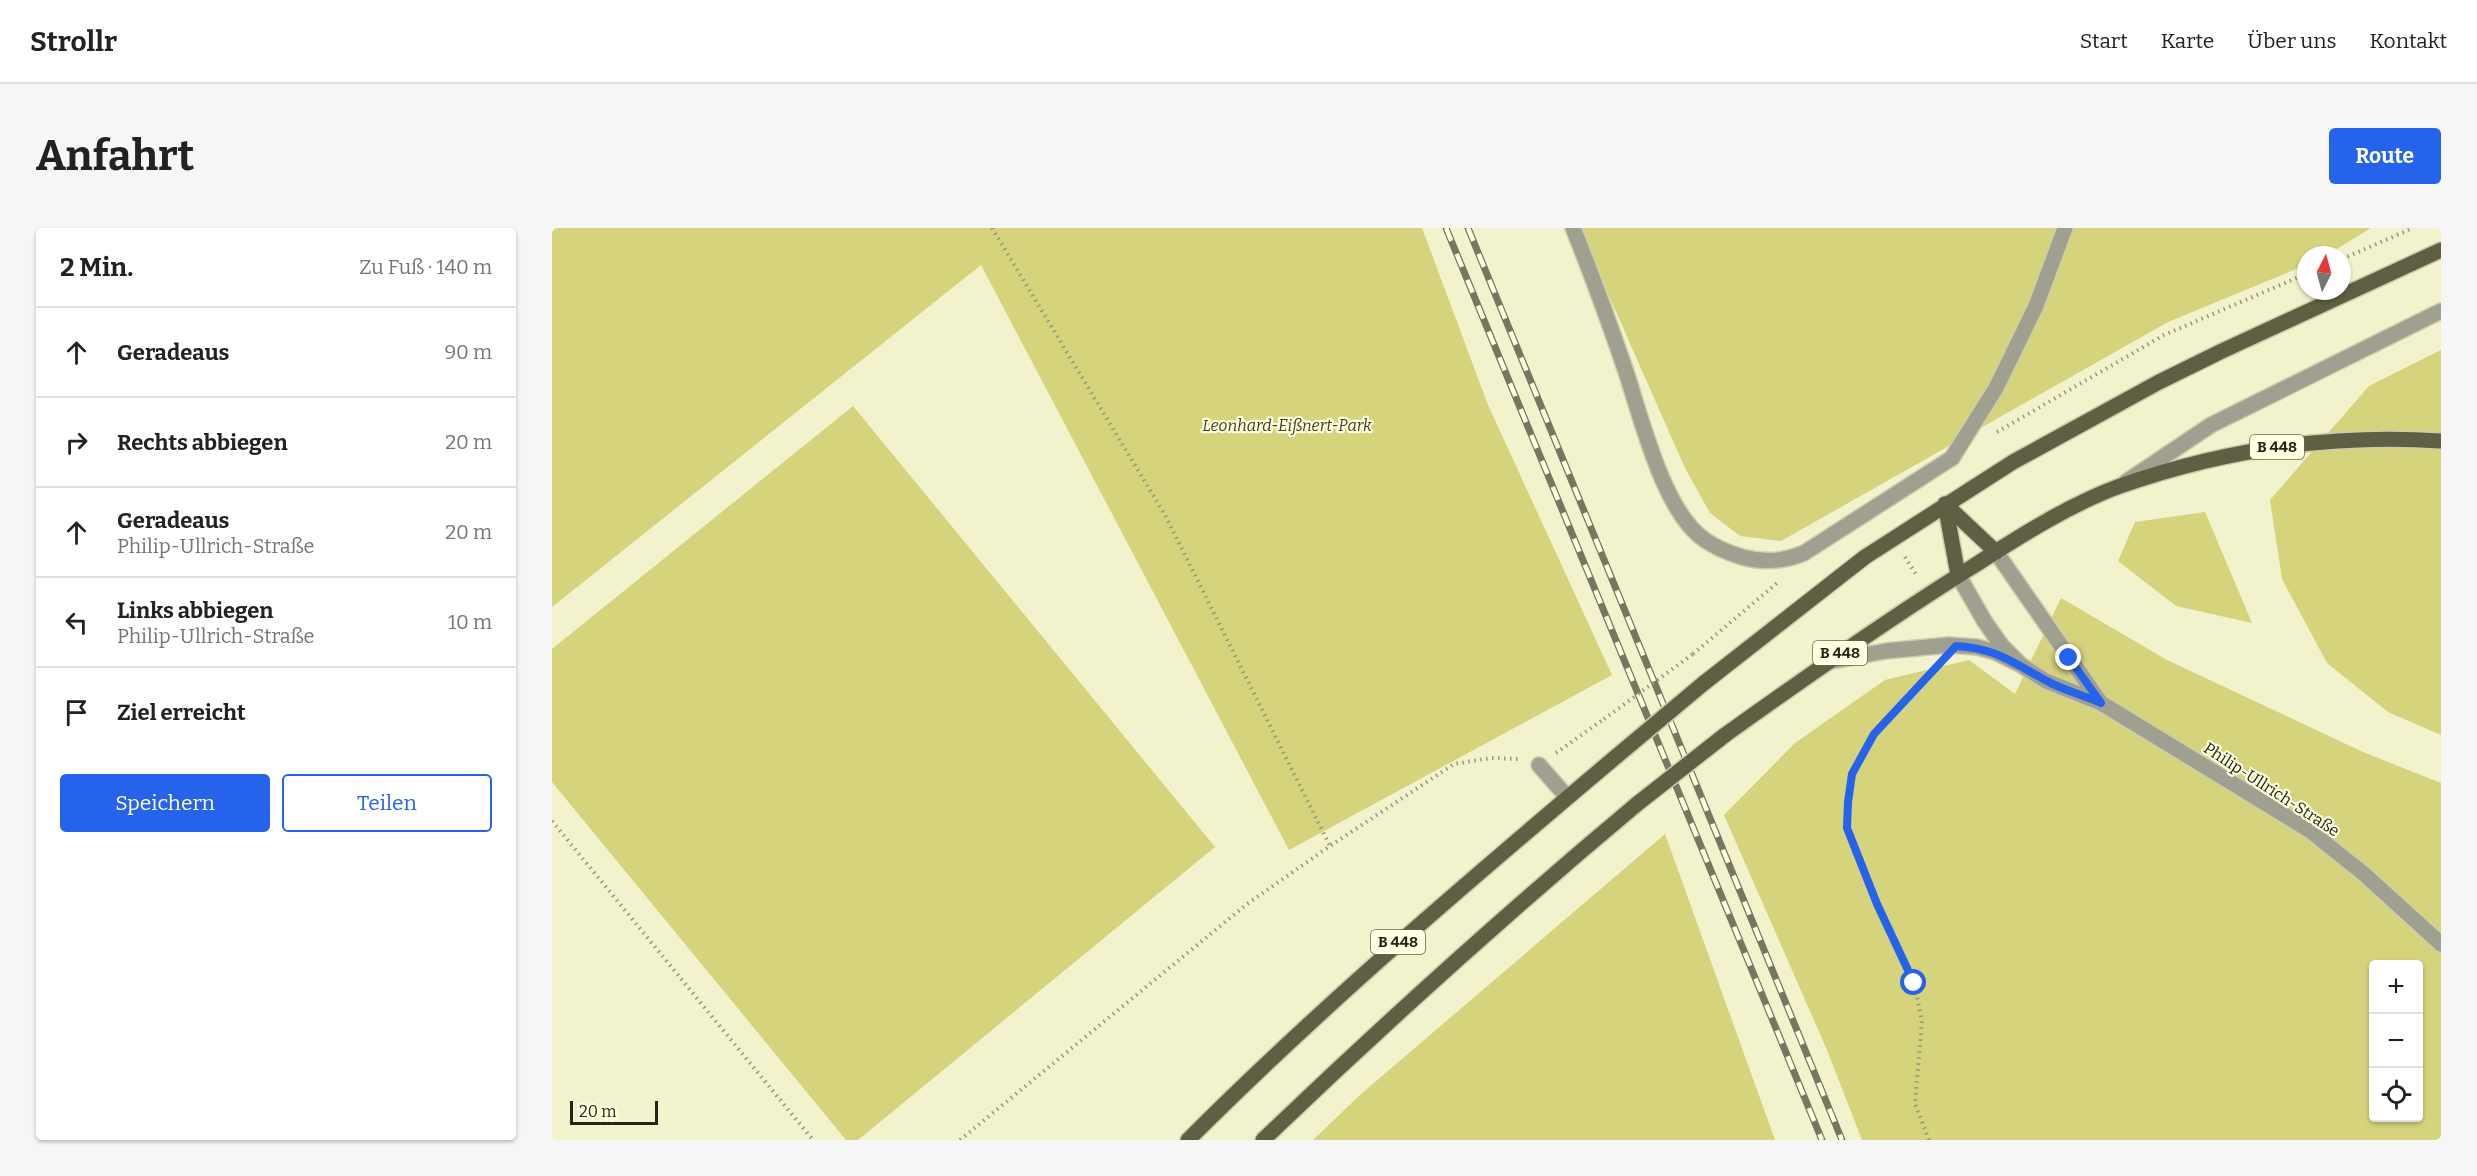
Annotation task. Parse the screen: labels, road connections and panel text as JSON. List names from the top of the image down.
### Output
{
  "streets": {
    "main road": ["B 448"],
    "street": ["Philip-Ullrich-Straße"]
  },
  "crossings": [
    ["B 448", "Philip-Ullrich-Straße"]
  ],
  "parks": ["Leonhard-Eißnert-Park"],
  "scale_bar": "20 m",
  "north": "top",
  "page": {
    "header": "Strollr",
    "nav": [
      "Start",
      "Karte",
      "Über uns",
      "Kontakt"
    ],
    "buttons": [
      "Route",
      ["Speichern", "Teilen"]
    ],
    "title": "Anfahrt",
    "heading": ["2 Min.", "Zu Fuß · 140 m"],
    "list": [
      ["Geradeaus", "90 m"],
      ["Rechts abbiegen", "20 m"],
      ["Geradeaus", "Philip-Ullrich-Straße", "20 m"],
      ["Links abbiegen", "Philip-Ullrich-Straße", "10 m"],
      "Ziel erreicht"
    ],
    "map_buttons": ["+", "−"],
    "scale": "20 m"
  }
}
